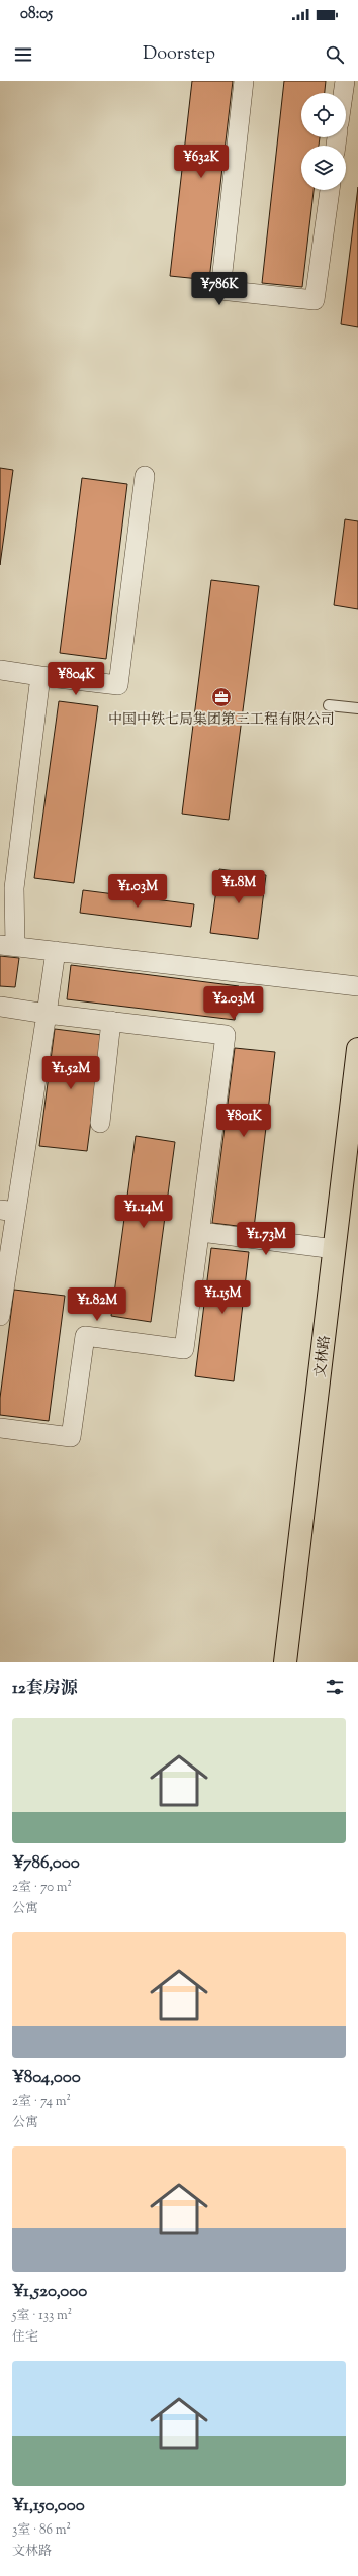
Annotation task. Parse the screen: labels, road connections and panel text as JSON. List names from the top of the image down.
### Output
{
  "streets": {
    "main road": ["文林路"]
  },
  "places": {
    "office": ["中国中铁七局集团第三工程有限公司"]
  },
  "page": {
    "status": "08:05",
    "header": "Doorstep",
    "price": [
      "¥632K",
      "¥786K",
      "¥804K",
      "¥1.8M",
      "¥1.03M",
      "¥2.03M",
      "¥1.52M",
      "¥801K",
      "¥1.14M",
      "¥1.73M",
      "¥1.15M",
      "¥1.82M"
    ],
    "heading": "12套房源",
    "list": [
      {
        "name": "¥786,000",
        "note": "2室 · 70 m² · 公寓"
      },
      {
        "name": "¥804,000",
        "note": "2室 · 74 m² · 公寓"
      },
      {
        "name": "¥1,520,000",
        "note": "5室 · 133 m² · 住宅"
      },
      {
        "name": "¥1,150,000",
        "note": "3室 · 86 m² · 文林路"
      }
    ]
  }
}
